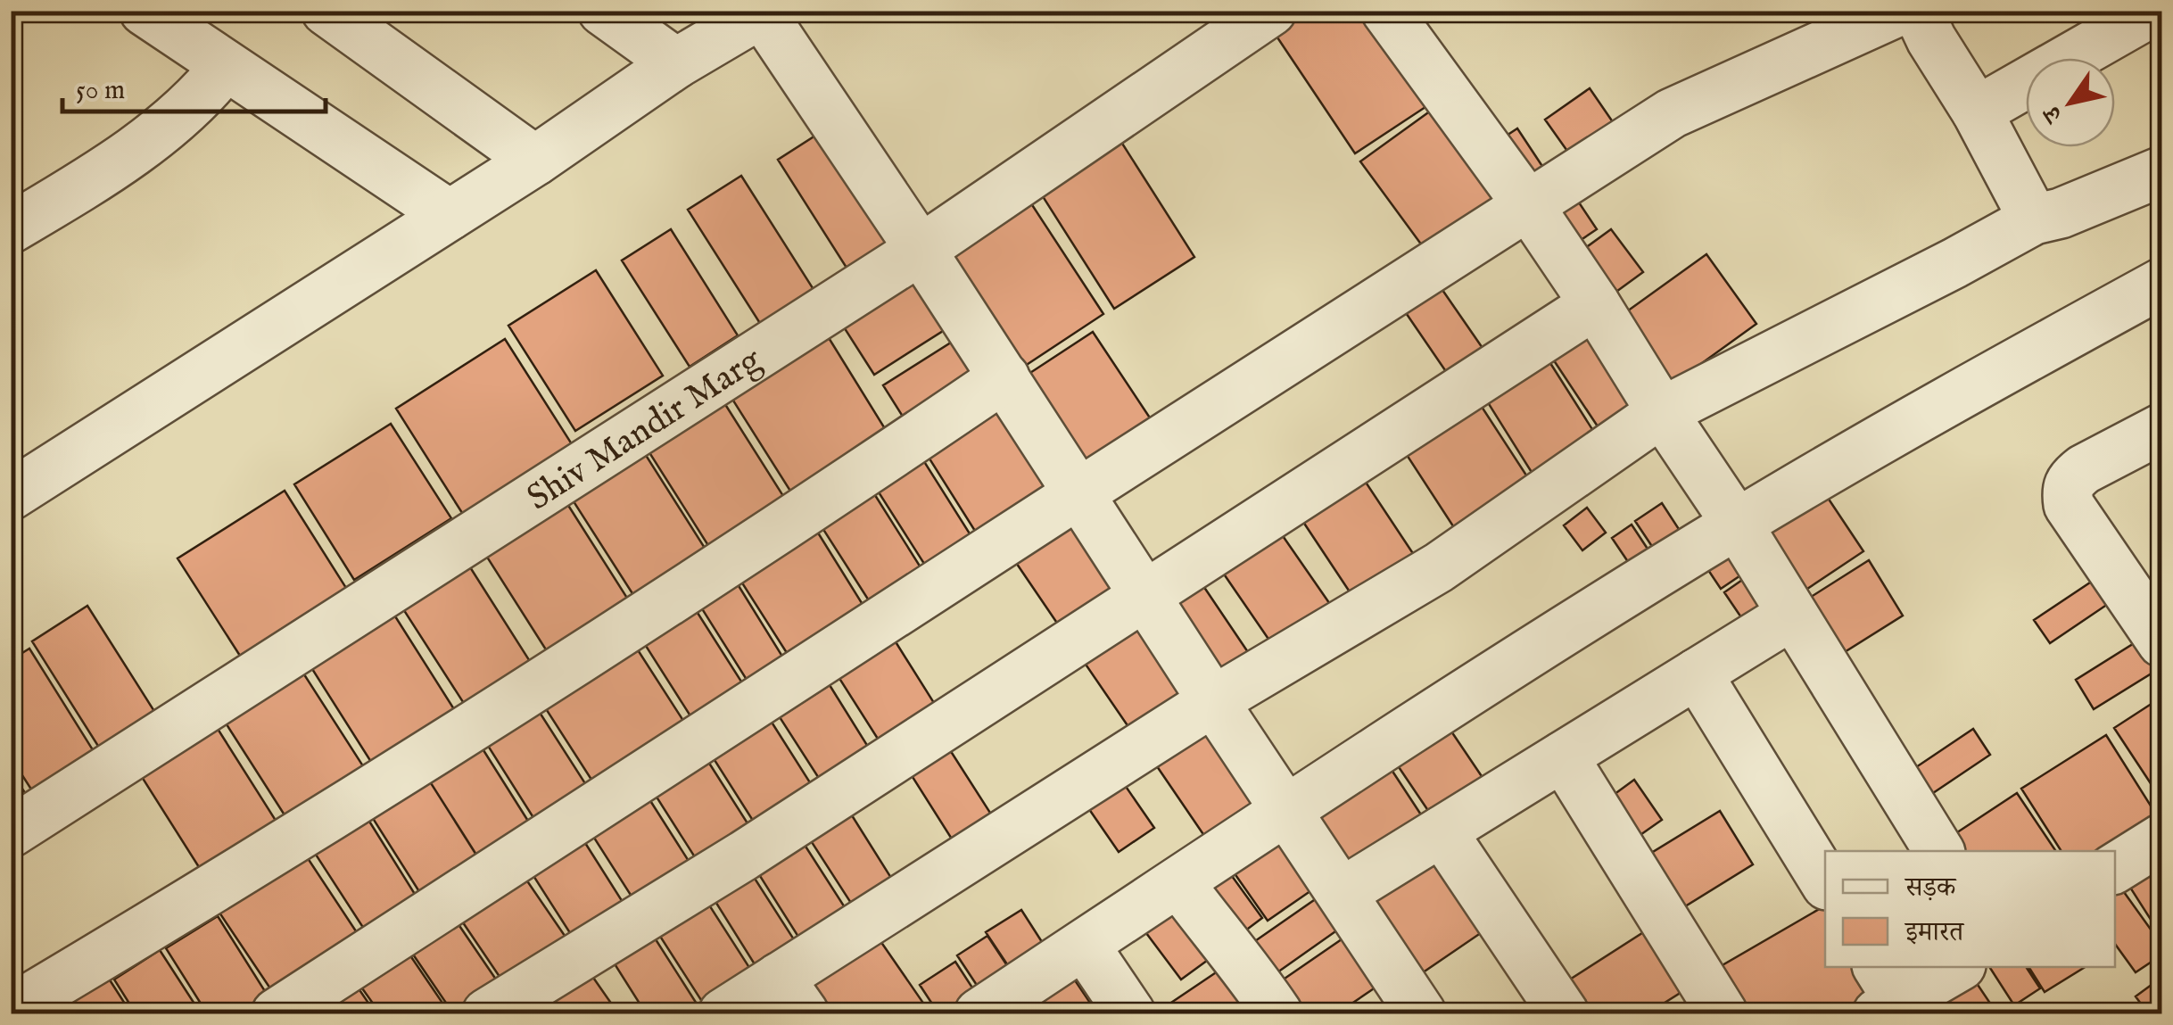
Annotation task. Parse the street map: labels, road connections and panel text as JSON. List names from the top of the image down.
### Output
{
  "streets": {
    "street": ["Shiv Mandir Marg"]
  },
  "legend": ["सड़क", "इमारत"],
  "scale_bar": "50 m",
  "north": "bottom left"
}
